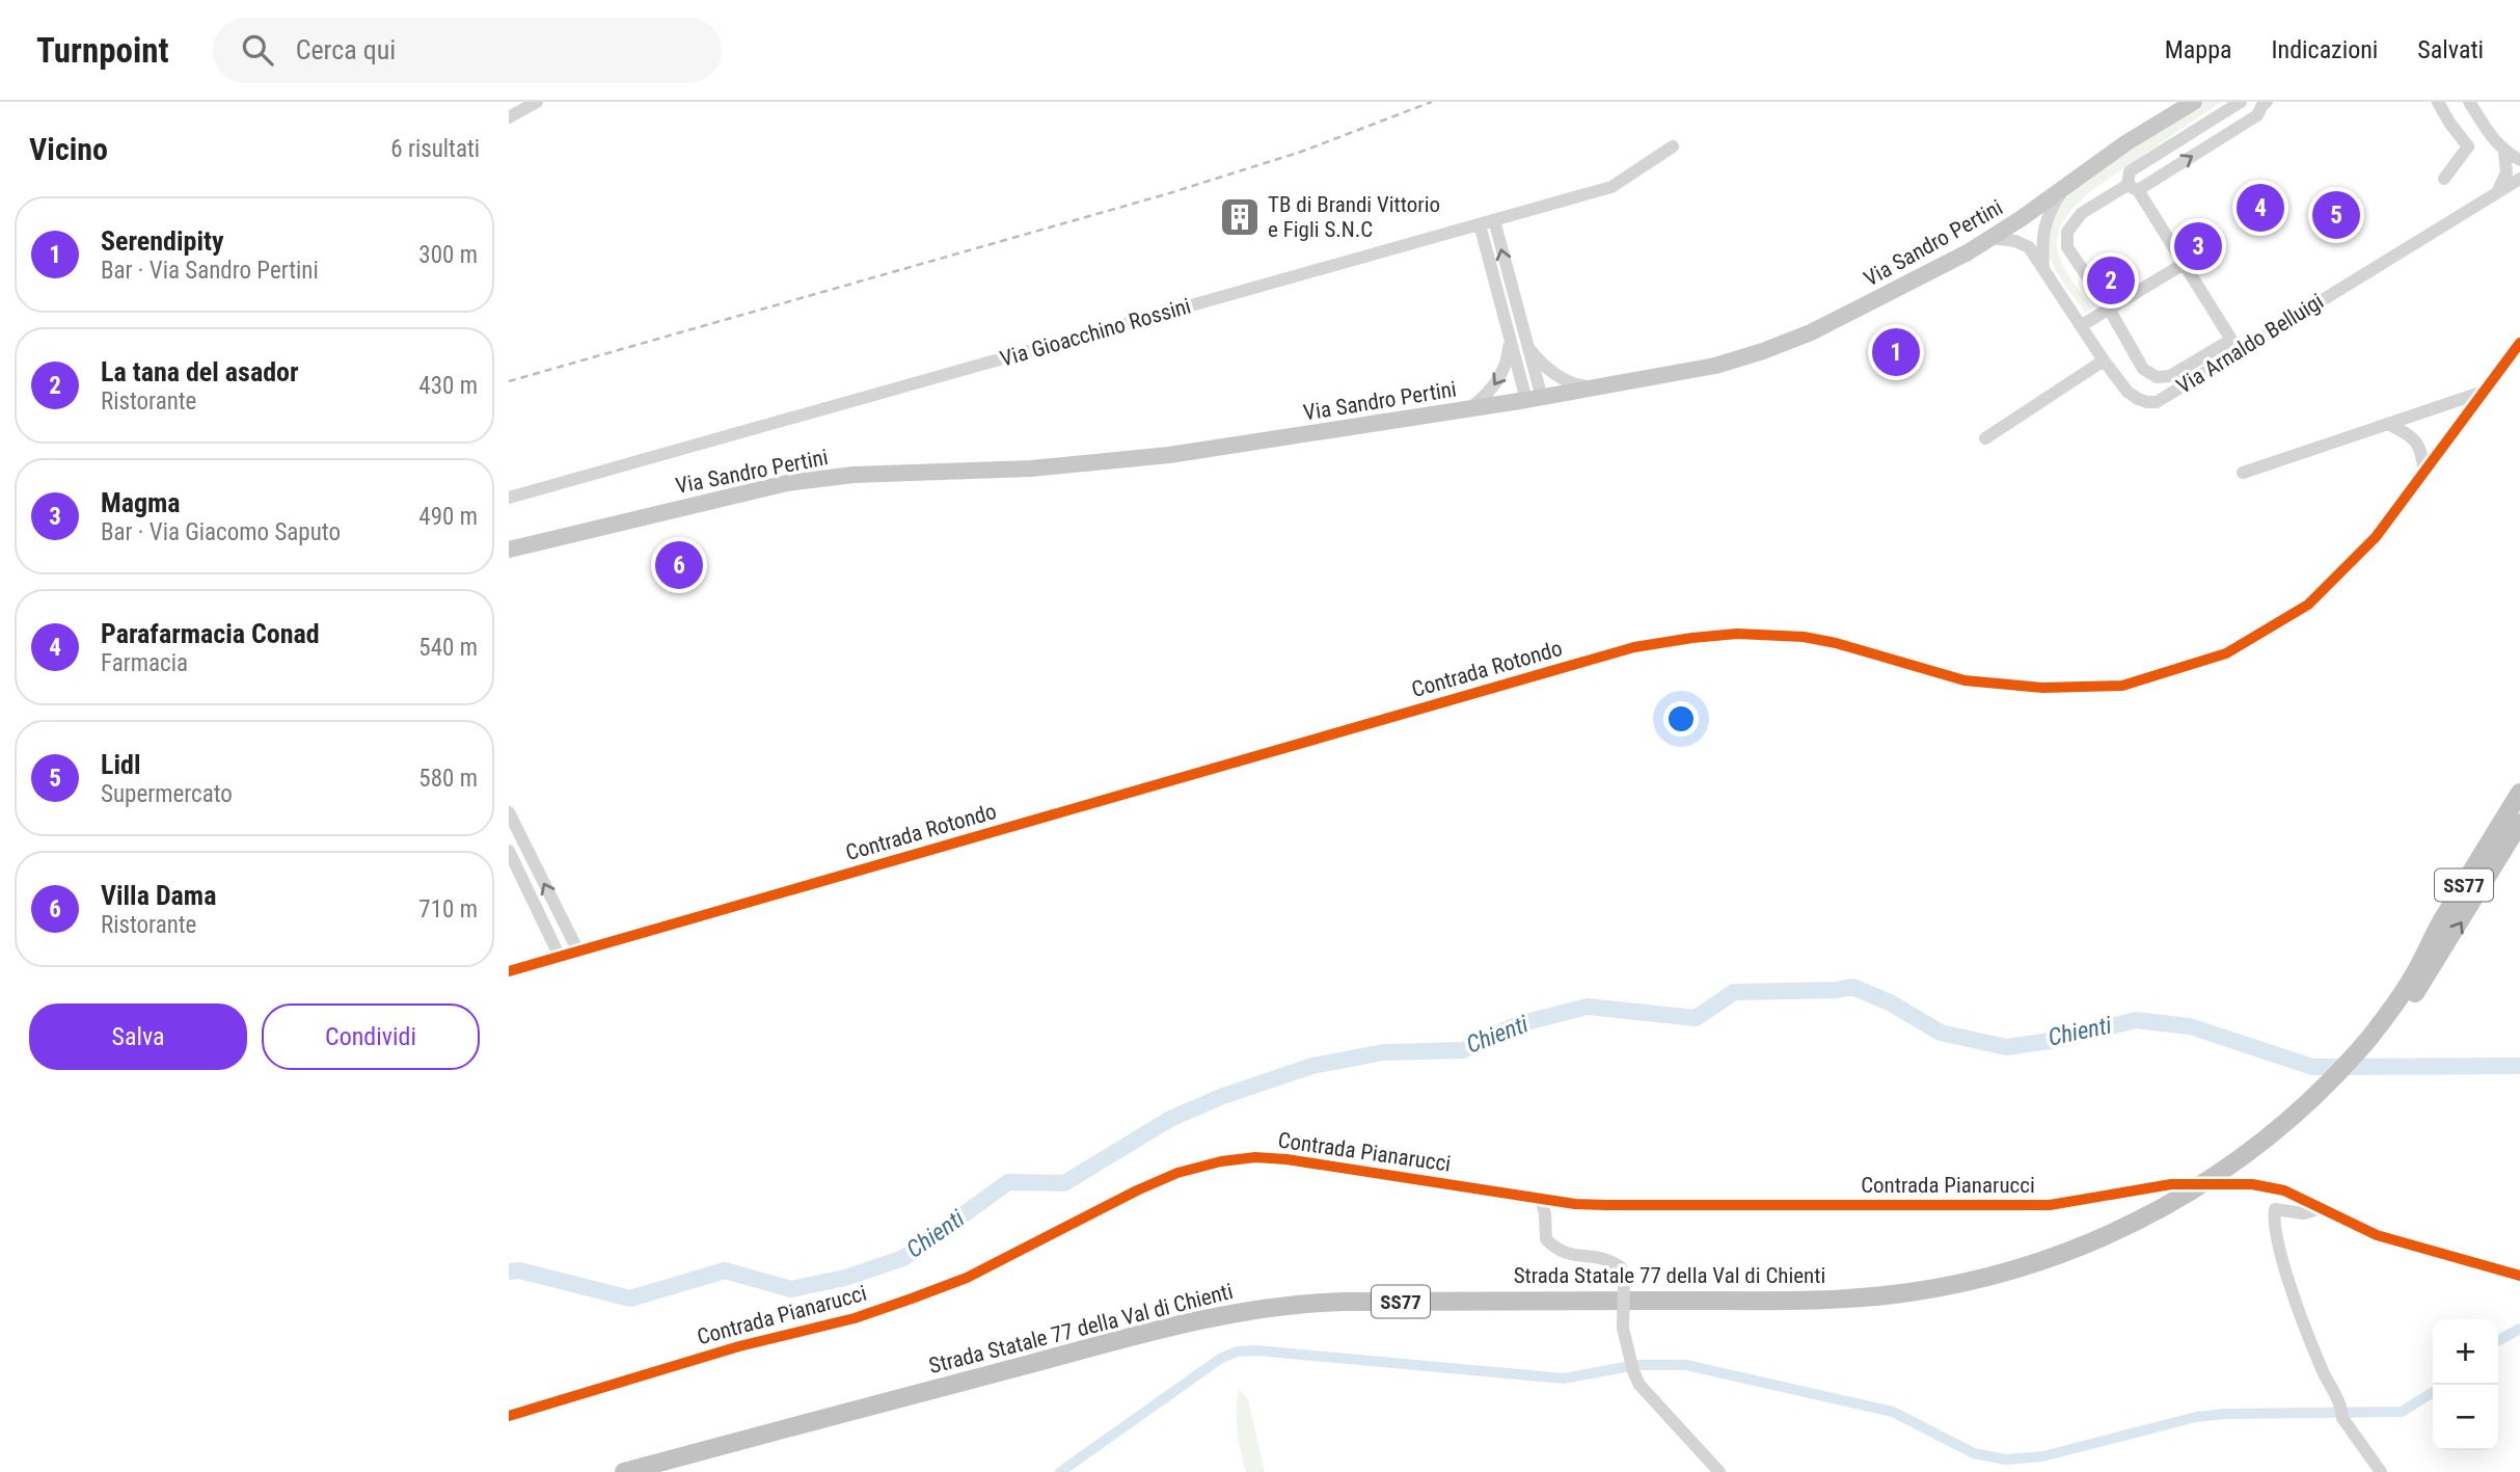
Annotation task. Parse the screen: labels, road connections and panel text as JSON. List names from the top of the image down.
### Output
{
  "streets": {
    "highway": ["SS77", "Strada Statale 77 della Val di Chienti"],
    "main road": ["Via Sandro Pertini"],
    "street": [
      "Via Gioacchino Rossini",
      "Via Arnaldo Belluigi",
      "Contrada Rotondo",
      "Contrada Pianarucci"
    ]
  },
  "crossings": [
    ["Via Sandro Pertini", "Via Arnaldo Belluigi"]
  ],
  "water": ["Chienti"],
  "places": {
    "building": ["TB di Brandi Vittorio e Figli S.N.C"]
  },
  "page": {
    "header": "Turnpoint",
    "search": "Cerca qui",
    "nav": ["Mappa", "Indicazioni", "Salvati"],
    "heading": ["Vicino", "6 risultati"],
    "pins": [
      "4",
      "5",
      "3",
      "2",
      "1",
      "6"
    ],
    "list": [
      {
        "mark": "1",
        "name": "Serendipity",
        "note": "Bar · Via Sandro Pertini",
        "value": "300 m"
      },
      {
        "mark": "2",
        "name": "La tana del asador",
        "note": "Ristorante",
        "value": "430 m"
      },
      {
        "mark": "3",
        "name": "Magma",
        "note": "Bar · Via Giacomo Saputo",
        "value": "490 m"
      },
      {
        "mark": "4",
        "name": "Parafarmacia Conad",
        "note": "Farmacia",
        "value": "540 m"
      },
      {
        "mark": "5",
        "name": "Lidl",
        "note": "Supermercato",
        "value": "580 m"
      },
      {
        "mark": "6",
        "name": "Villa Dama",
        "note": "Ristorante",
        "value": "710 m"
      }
    ],
    "buttons": ["Salva", "Condividi"],
    "map_buttons": ["+", "−"]
  }
}
